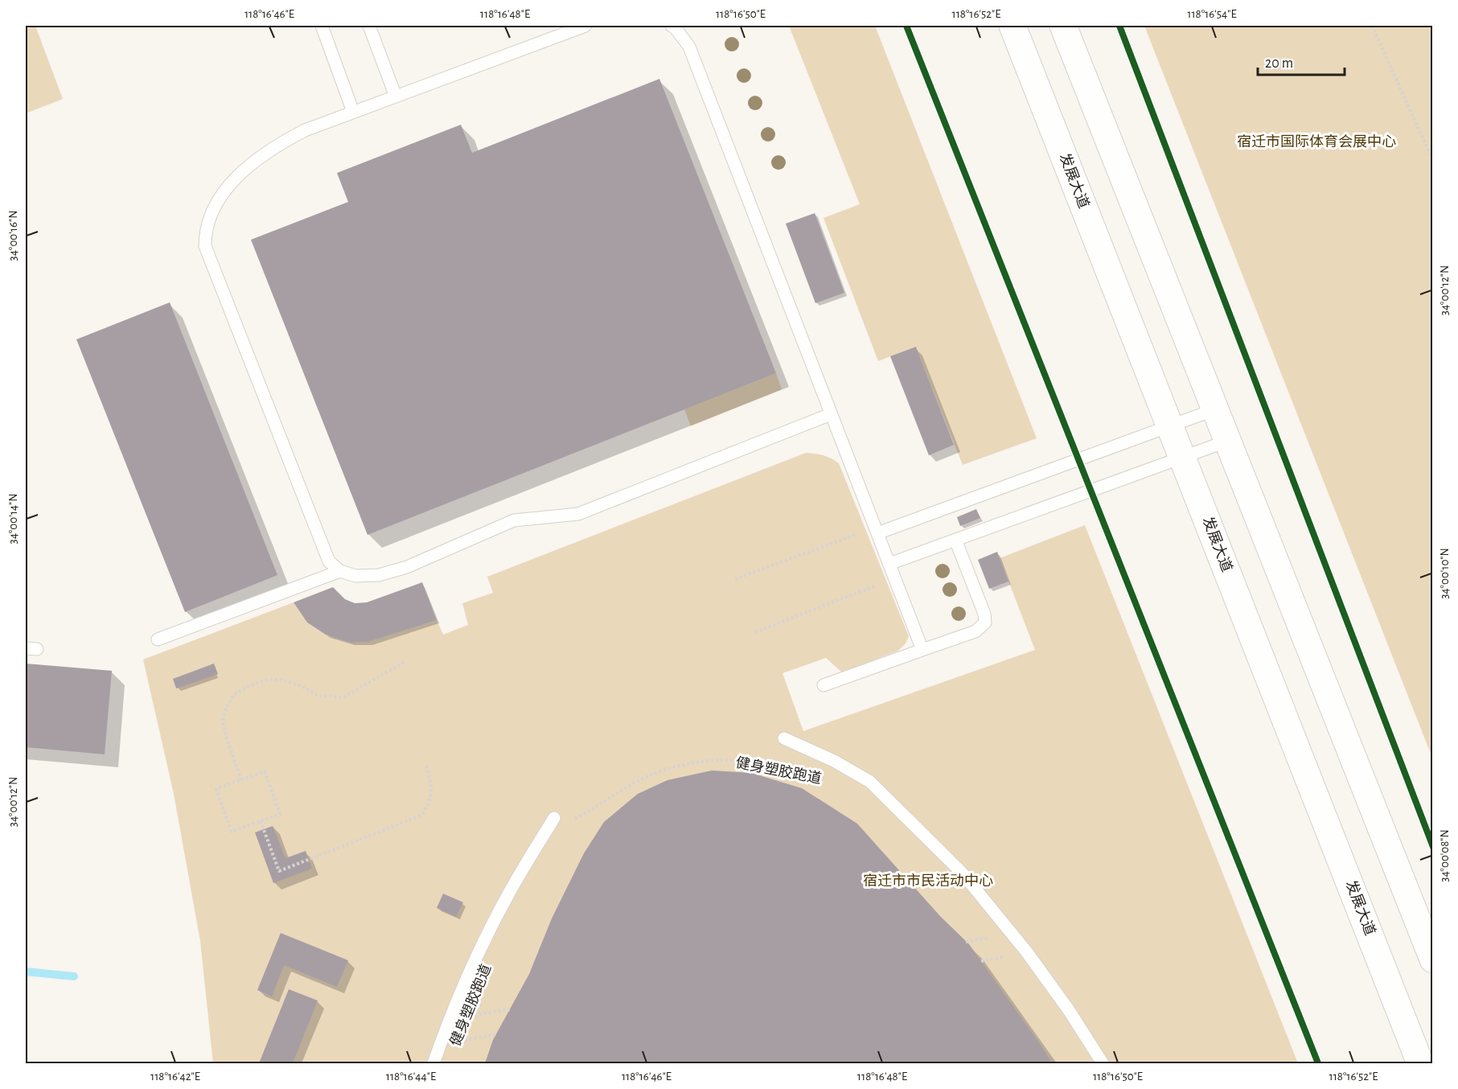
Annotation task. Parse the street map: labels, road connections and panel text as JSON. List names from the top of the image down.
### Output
{
  "streets": {
    "main road": ["发展大道"],
    "path": ["健身塑胶跑道"]
  },
  "parks": ["宿迁市国际体育会展中心", "宿迁市市民活动中心"],
  "scale_bar": "20 m",
  "coordinates": [
    "118°16'46\"E",
    "118°16'48\"E",
    "118°16'50\"E",
    "118°16'52\"E",
    "118°16'54\"E",
    "34°00'16\"N",
    "34°00'12\"N",
    "34°00'14\"N",
    "34°00'10\"N",
    "34°00'08\"N",
    "118°16'42\"E",
    "118°16'44\"E"
  ]
}
